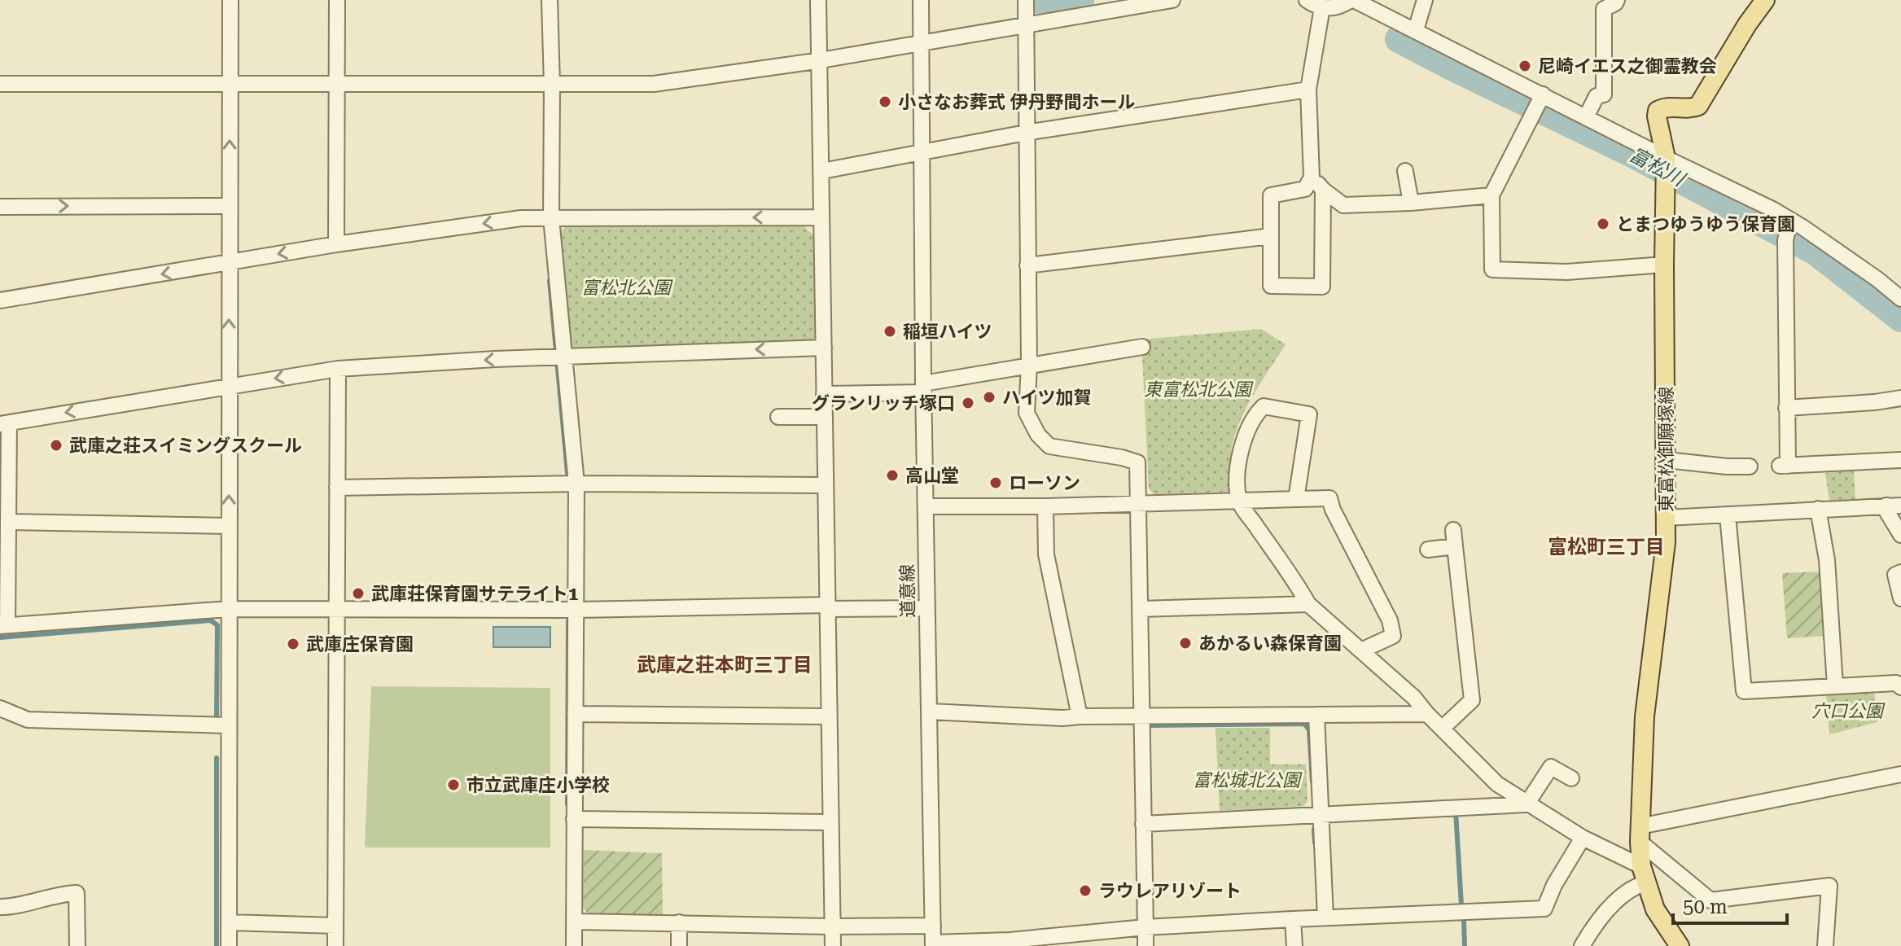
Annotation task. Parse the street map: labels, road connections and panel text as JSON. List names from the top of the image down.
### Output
{
  "streets": {
    "main road": ["東富松御願塚線"],
    "street": ["道意線"]
  },
  "districts": ["富松町三丁目", "武庫之荘本町三丁目"],
  "water": ["富松川"],
  "parks": [
    "富松北公園",
    "東富松北公園",
    "穴口公園",
    "富松城北公園"
  ],
  "places": [
    "尼崎イエス之御霊教会",
    "小さなお葬式 伊丹野間ホール",
    "とまつゆうゆう保育園",
    "稲垣ハイツ",
    "ハイツ加賀",
    "グランリッチ塚口",
    "武庫之荘スイミングスクール",
    "高山堂",
    "ローソン",
    "武庫荘保育園サテライト1",
    "あかるい森保育園",
    "武庫庄保育園",
    "市立武庫庄小学校",
    "ラウレアリゾート"
  ],
  "scale_bar": "50 m"
}
